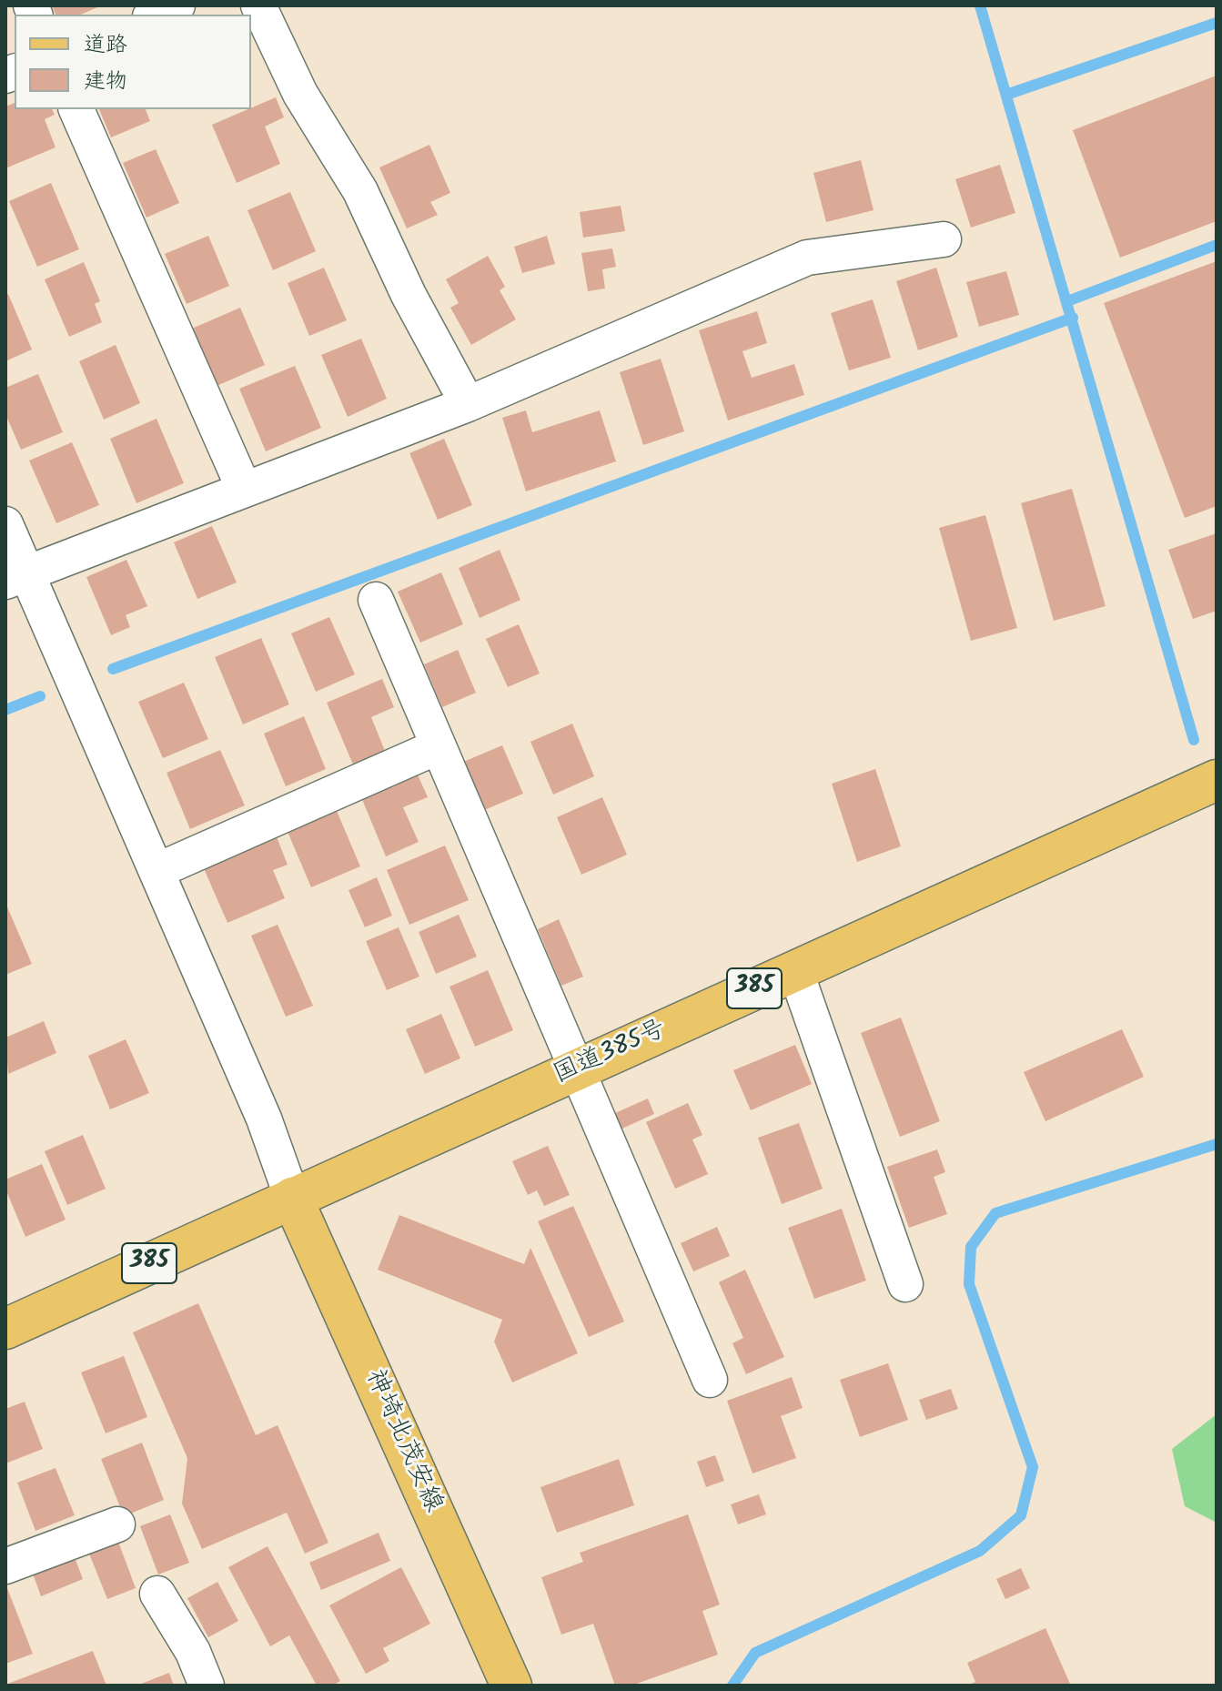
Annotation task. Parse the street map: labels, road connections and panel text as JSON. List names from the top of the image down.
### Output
{
  "streets": {
    "main road": ["385", "国道385号", "神埼北茂安線"]
  },
  "crossings": [
    ["国道385号", "神埼北茂安線"]
  ],
  "legend": ["道路", "建物"]
}
